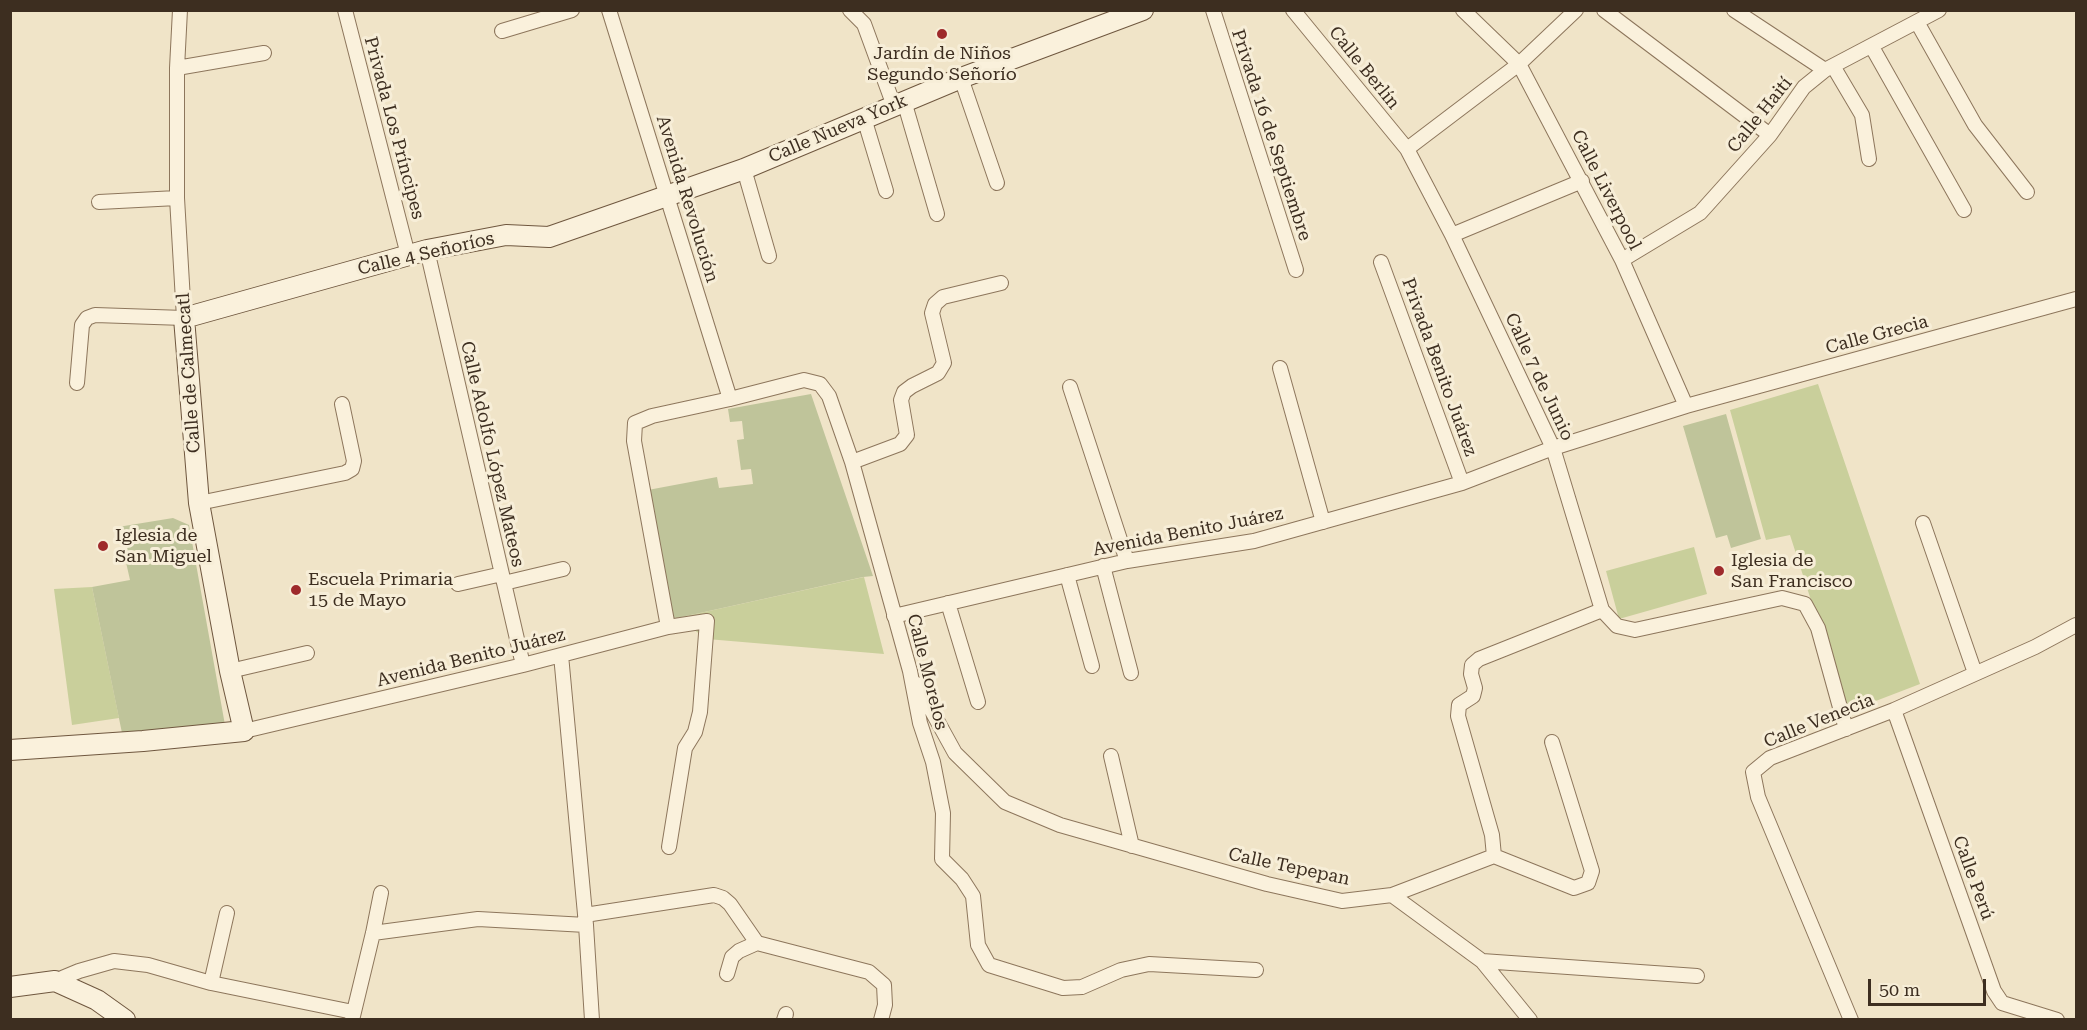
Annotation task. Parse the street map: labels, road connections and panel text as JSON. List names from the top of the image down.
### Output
{
  "streets": {
    "street": [
      "Calle Berlín",
      "Calle Haití",
      "Privada Los Príncipes",
      "Calle Nueva York",
      "Privada 16 de Septiembre",
      "Calle Liverpool",
      "Avenida Revolución",
      "Calle 4 Señoríos",
      "Calle Grecia",
      "Privada Benito Juárez",
      "Calle de Calmecatl",
      "Calle 7 de Junio",
      "Calle Adolfo López Mateos",
      "Avenida Benito Juárez",
      "Calle Morelos",
      "Calle Venecia",
      "Calle Tepepan",
      "Calle Perú"
    ]
  },
  "crossings": [
    ["Calle Berlín", "Calle 7 de Junio"],
    ["Calle Haití", "Calle Liverpool"],
    ["Privada Los Príncipes", "Calle 4 Señoríos"],
    ["Privada Los Príncipes", "Calle Adolfo López Mateos"],
    ["Calle Nueva York", "Avenida Revolución"],
    ["Calle Nueva York", "Calle 4 Señoríos"],
    ["Calle Liverpool", "Calle Grecia"],
    ["Avenida Revolución", "Calle 4 Señoríos"],
    ["Avenida Revolución", "Calle Morelos"],
    ["Calle 4 Señoríos", "Calle de Calmecatl"],
    ["Calle 4 Señoríos", "Calle Adolfo López Mateos"],
    ["Calle Grecia", "Calle 7 de Junio"],
    ["Calle Grecia", "Avenida Benito Juárez"],
    ["Privada Benito Juárez", "Avenida Benito Juárez"],
    ["Calle de Calmecatl", "Avenida Benito Juárez"],
    ["Calle 7 de Junio", "Avenida Benito Juárez"],
    ["Calle 7 de Junio", "Calle Venecia"],
    ["Calle Adolfo López Mateos", "Avenida Benito Juárez"],
    ["Avenida Benito Juárez", "Calle Morelos"],
    ["Calle Morelos", "Calle Tepepan"],
    ["Calle Venecia", "Calle Perú"]
  ],
  "places": [
    "Jardín de Niños Segundo Señorío",
    "Iglesia de San Miguel",
    "Iglesia de San Francisco",
    "Escuela Primaria 15 de Mayo"
  ],
  "scale_bar": "50 m"
}
